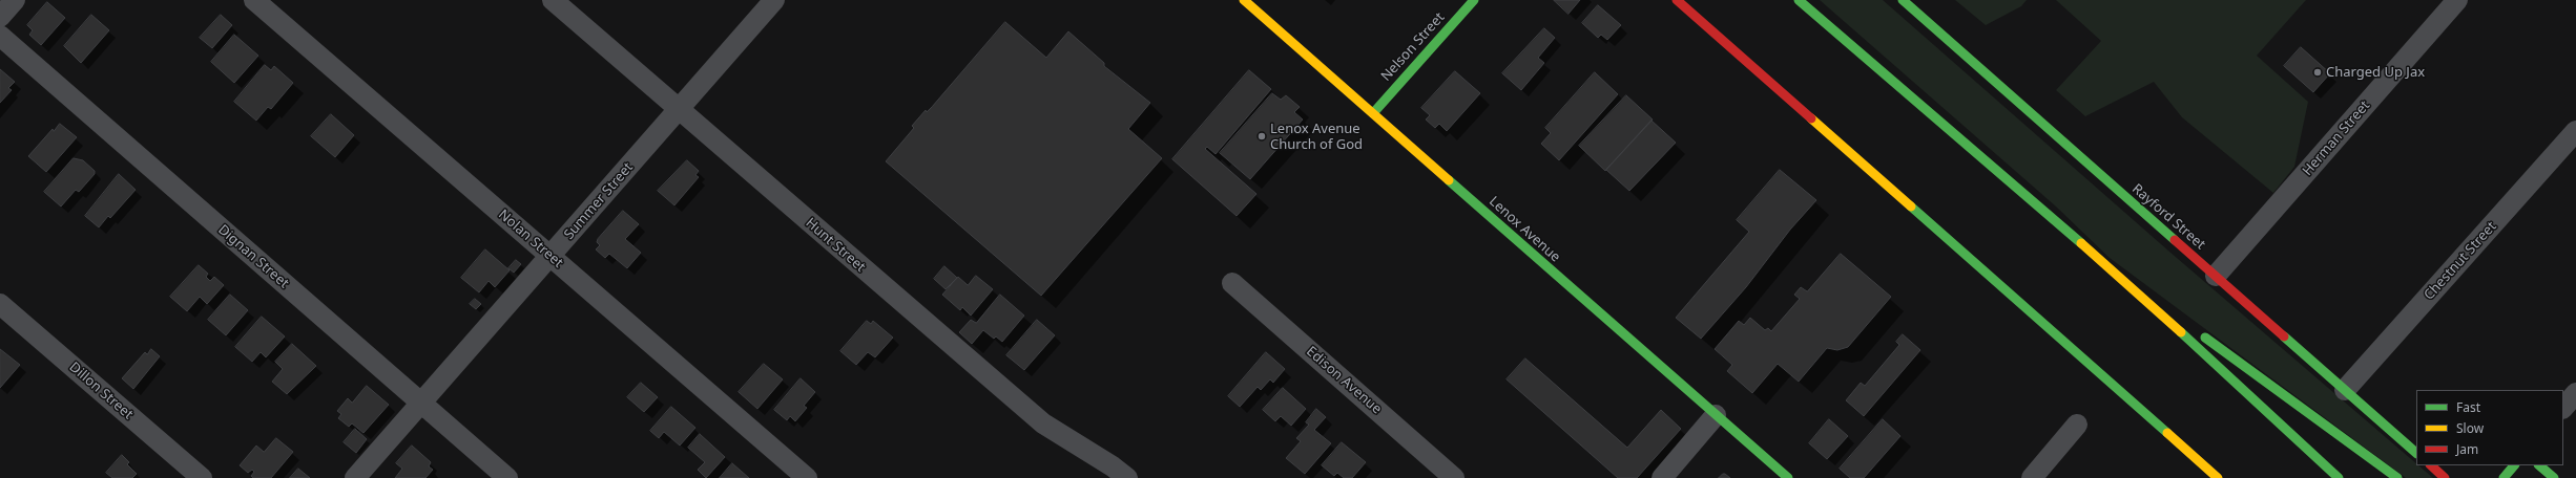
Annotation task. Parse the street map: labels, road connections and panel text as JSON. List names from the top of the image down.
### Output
{
  "streets": {
    "main road": ["Nelson Street", "Rayford Street", "Lenox Avenue"],
    "street": [
      "Herman Street",
      "Summer Street",
      "Nolan Street",
      "Hunt Street",
      "Dignan Street",
      "Chestnut Street",
      "Edison Avenue",
      "Dillon Street"
    ]
  },
  "crossings": [
    ["Nelson Street", "Lenox Avenue"],
    ["Herman Street", "Rayford Street"],
    ["Summer Street", "Nolan Street"],
    ["Summer Street", "Hunt Street"],
    ["Summer Street", "Dignan Street"],
    ["Rayford Street", "Chestnut Street"]
  ],
  "places": ["Charged Up Jax", "Lenox Avenue Church of God"],
  "legend": ["Fast", "Slow", "Jam"]
}
